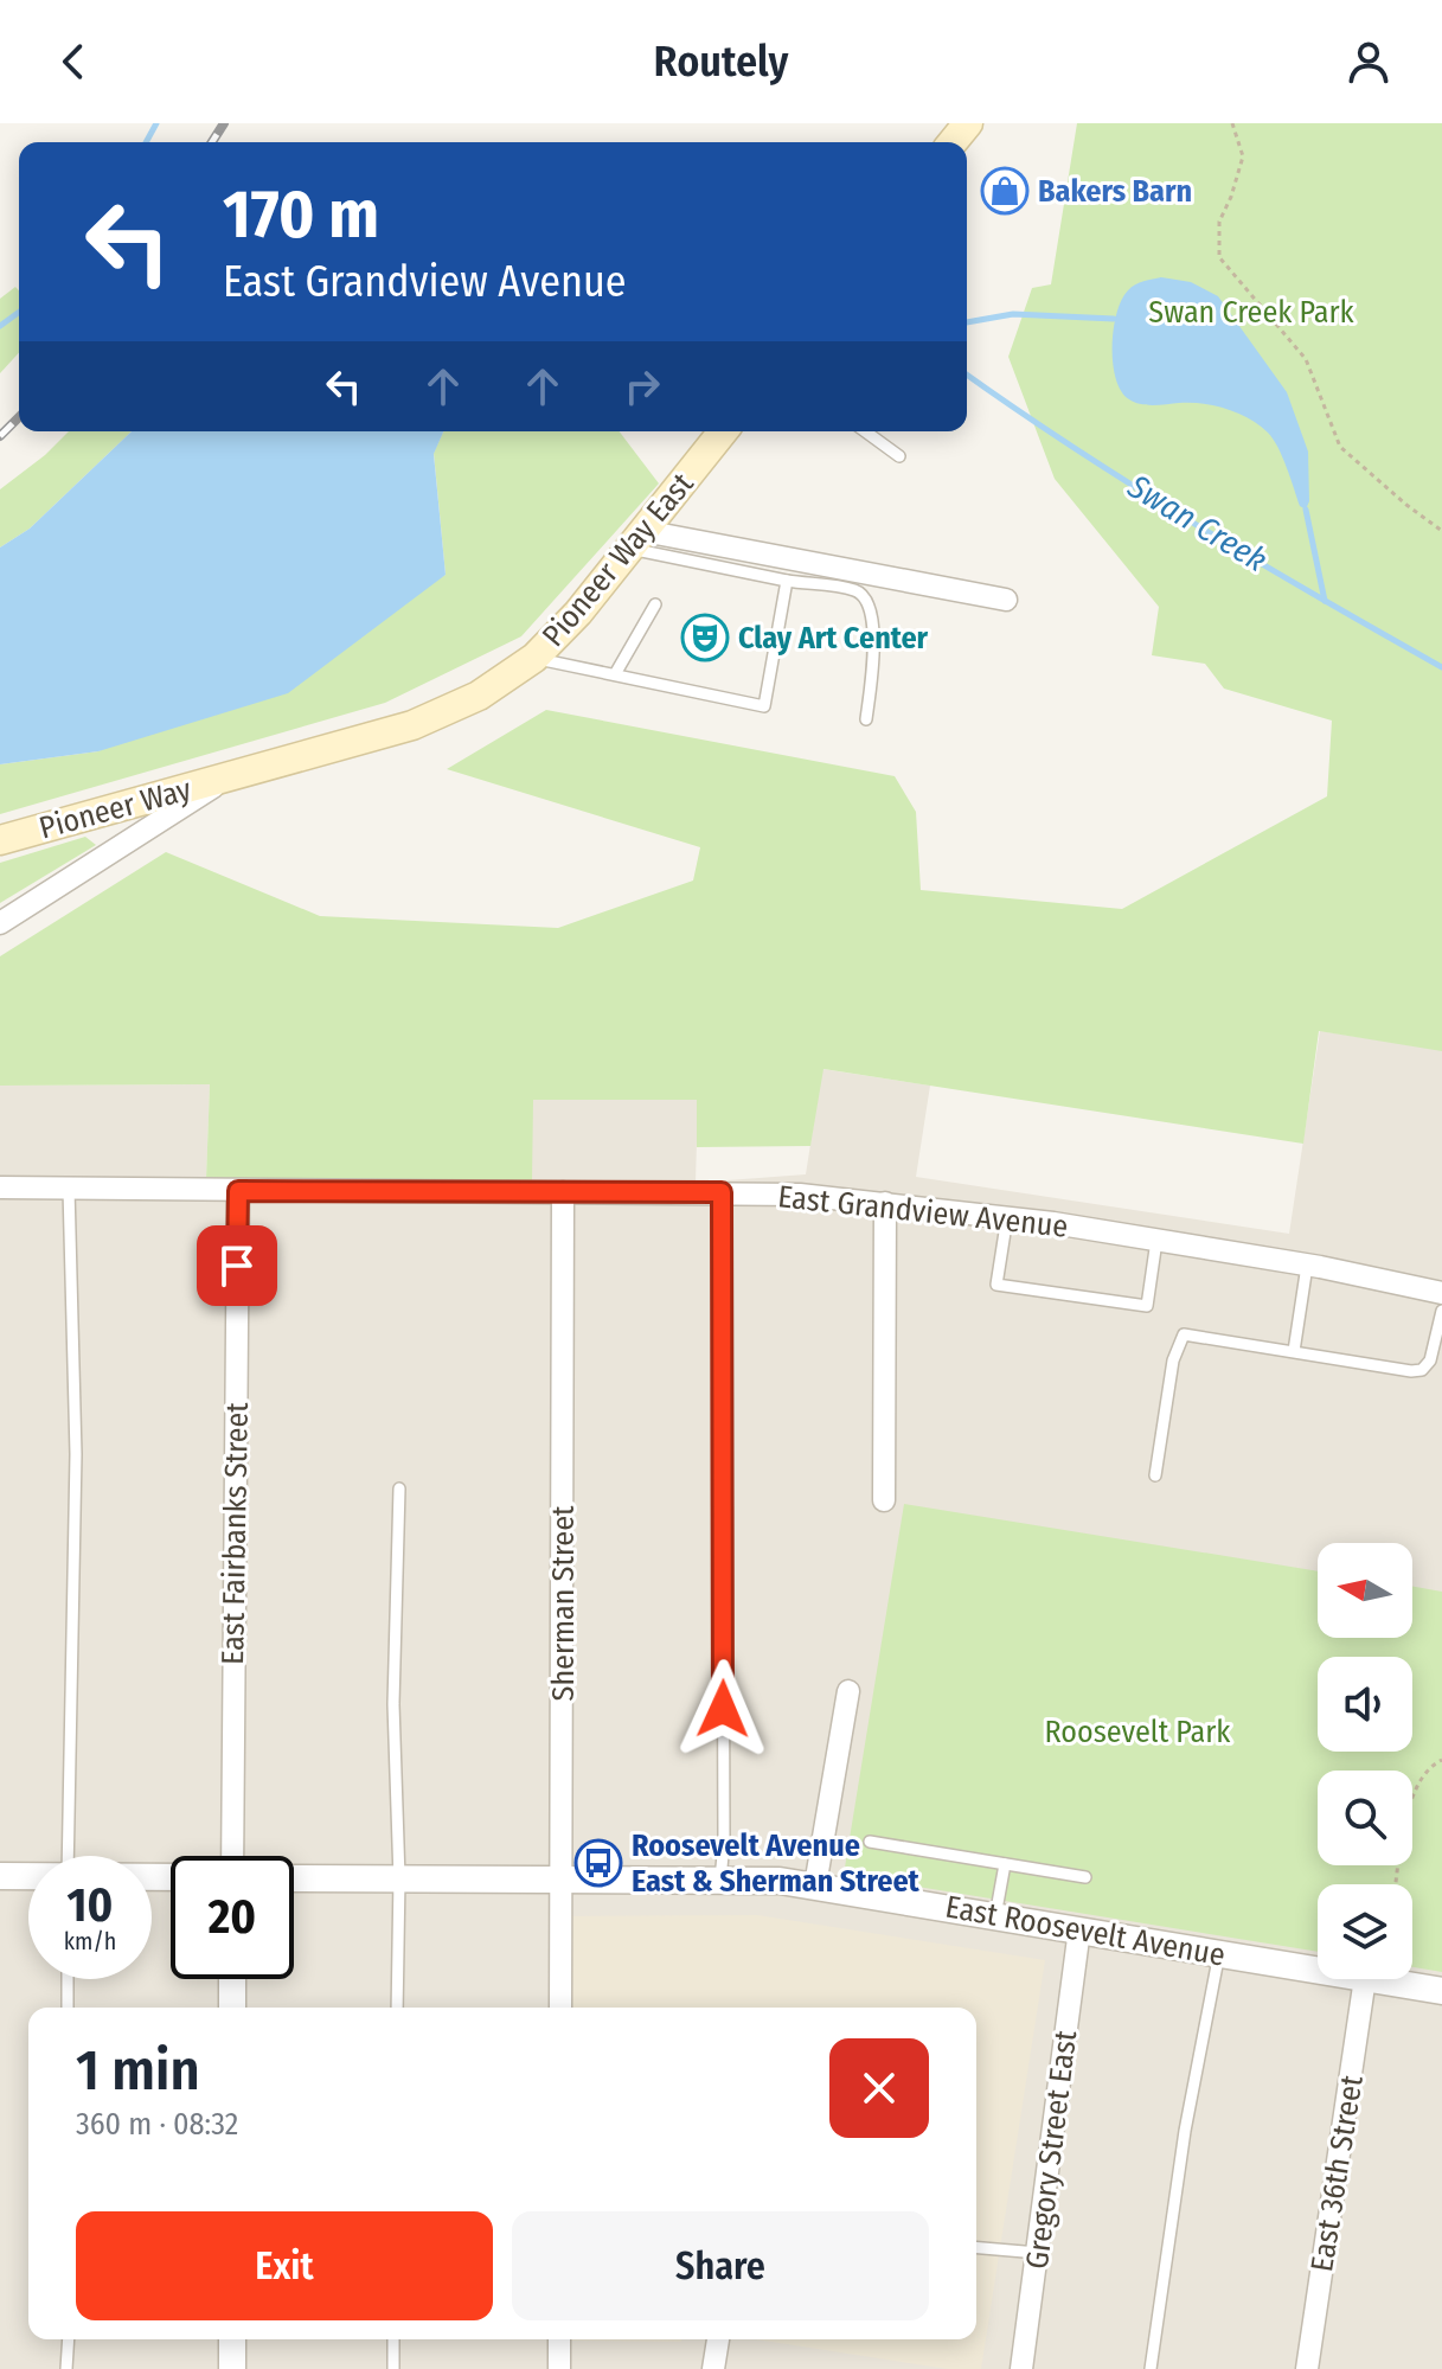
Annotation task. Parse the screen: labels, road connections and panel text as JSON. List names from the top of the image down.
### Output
{
  "streets": {
    "main road": ["Pioneer Way East", "Pioneer Way"],
    "street": [
      "East Grandview Avenue",
      "East Fairbanks Street",
      "Sherman Street",
      "East Roosevelt Avenue",
      "Gregory Street East",
      "East 36th Street"
    ]
  },
  "crossings": [
    ["Pioneer Way East", "Pioneer Way"],
    ["East Grandview Avenue", "East Fairbanks Street"],
    ["East Grandview Avenue", "Sherman Street"],
    ["Sherman Street", "East Roosevelt Avenue"],
    ["East Roosevelt Avenue", "Gregory Street East"]
  ],
  "water": ["Swan Creek"],
  "parks": ["Swan Creek Park", "Roosevelt Park"],
  "places": {
    "shop": ["Bakers Barn"],
    "theatre": ["Clay Art Center"],
    "bus stop": ["Roosevelt Avenue East & Sherman Street"]
  },
  "north": "left",
  "page": {
    "header": "Routely",
    "turn": ["170 m", "East Grandview Avenue"],
    "speed": "10 km/h",
    "limit": "20",
    "heading": ["1 min", "360 m · 08:32"],
    "buttons": ["Exit", "Share"]
  }
}
